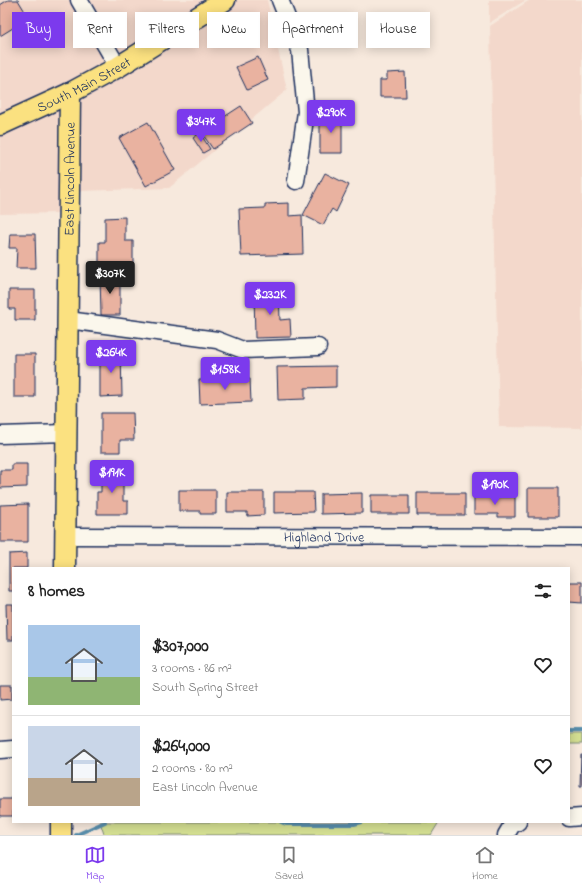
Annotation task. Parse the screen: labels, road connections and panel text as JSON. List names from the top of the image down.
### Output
{
  "streets": {
    "main road": ["South Main Street", "East Lincoln Avenue"],
    "street": ["Highland Drive"]
  },
  "crossings": [
    ["South Main Street", "East Lincoln Avenue"],
    ["East Lincoln Avenue", "Highland Drive"]
  ],
  "page": {
    "chip": [
      "Buy",
      "Rent",
      "Filters",
      "New",
      "Apartment",
      "House"
    ],
    "price": [
      "$290K",
      "$347K",
      "$307K",
      "$232K",
      "$264K",
      "$158K",
      "$191K",
      "$190K"
    ],
    "heading": "8 homes",
    "list": [
      {
        "name": "$307,000",
        "note": "3 rooms · 86 m² · South Spring Street"
      },
      {
        "name": "$264,000",
        "note": "2 rooms · 80 m² · East Lincoln Avenue"
      }
    ],
    "tabs": ["Map", "Saved", "Home"]
  }
}
